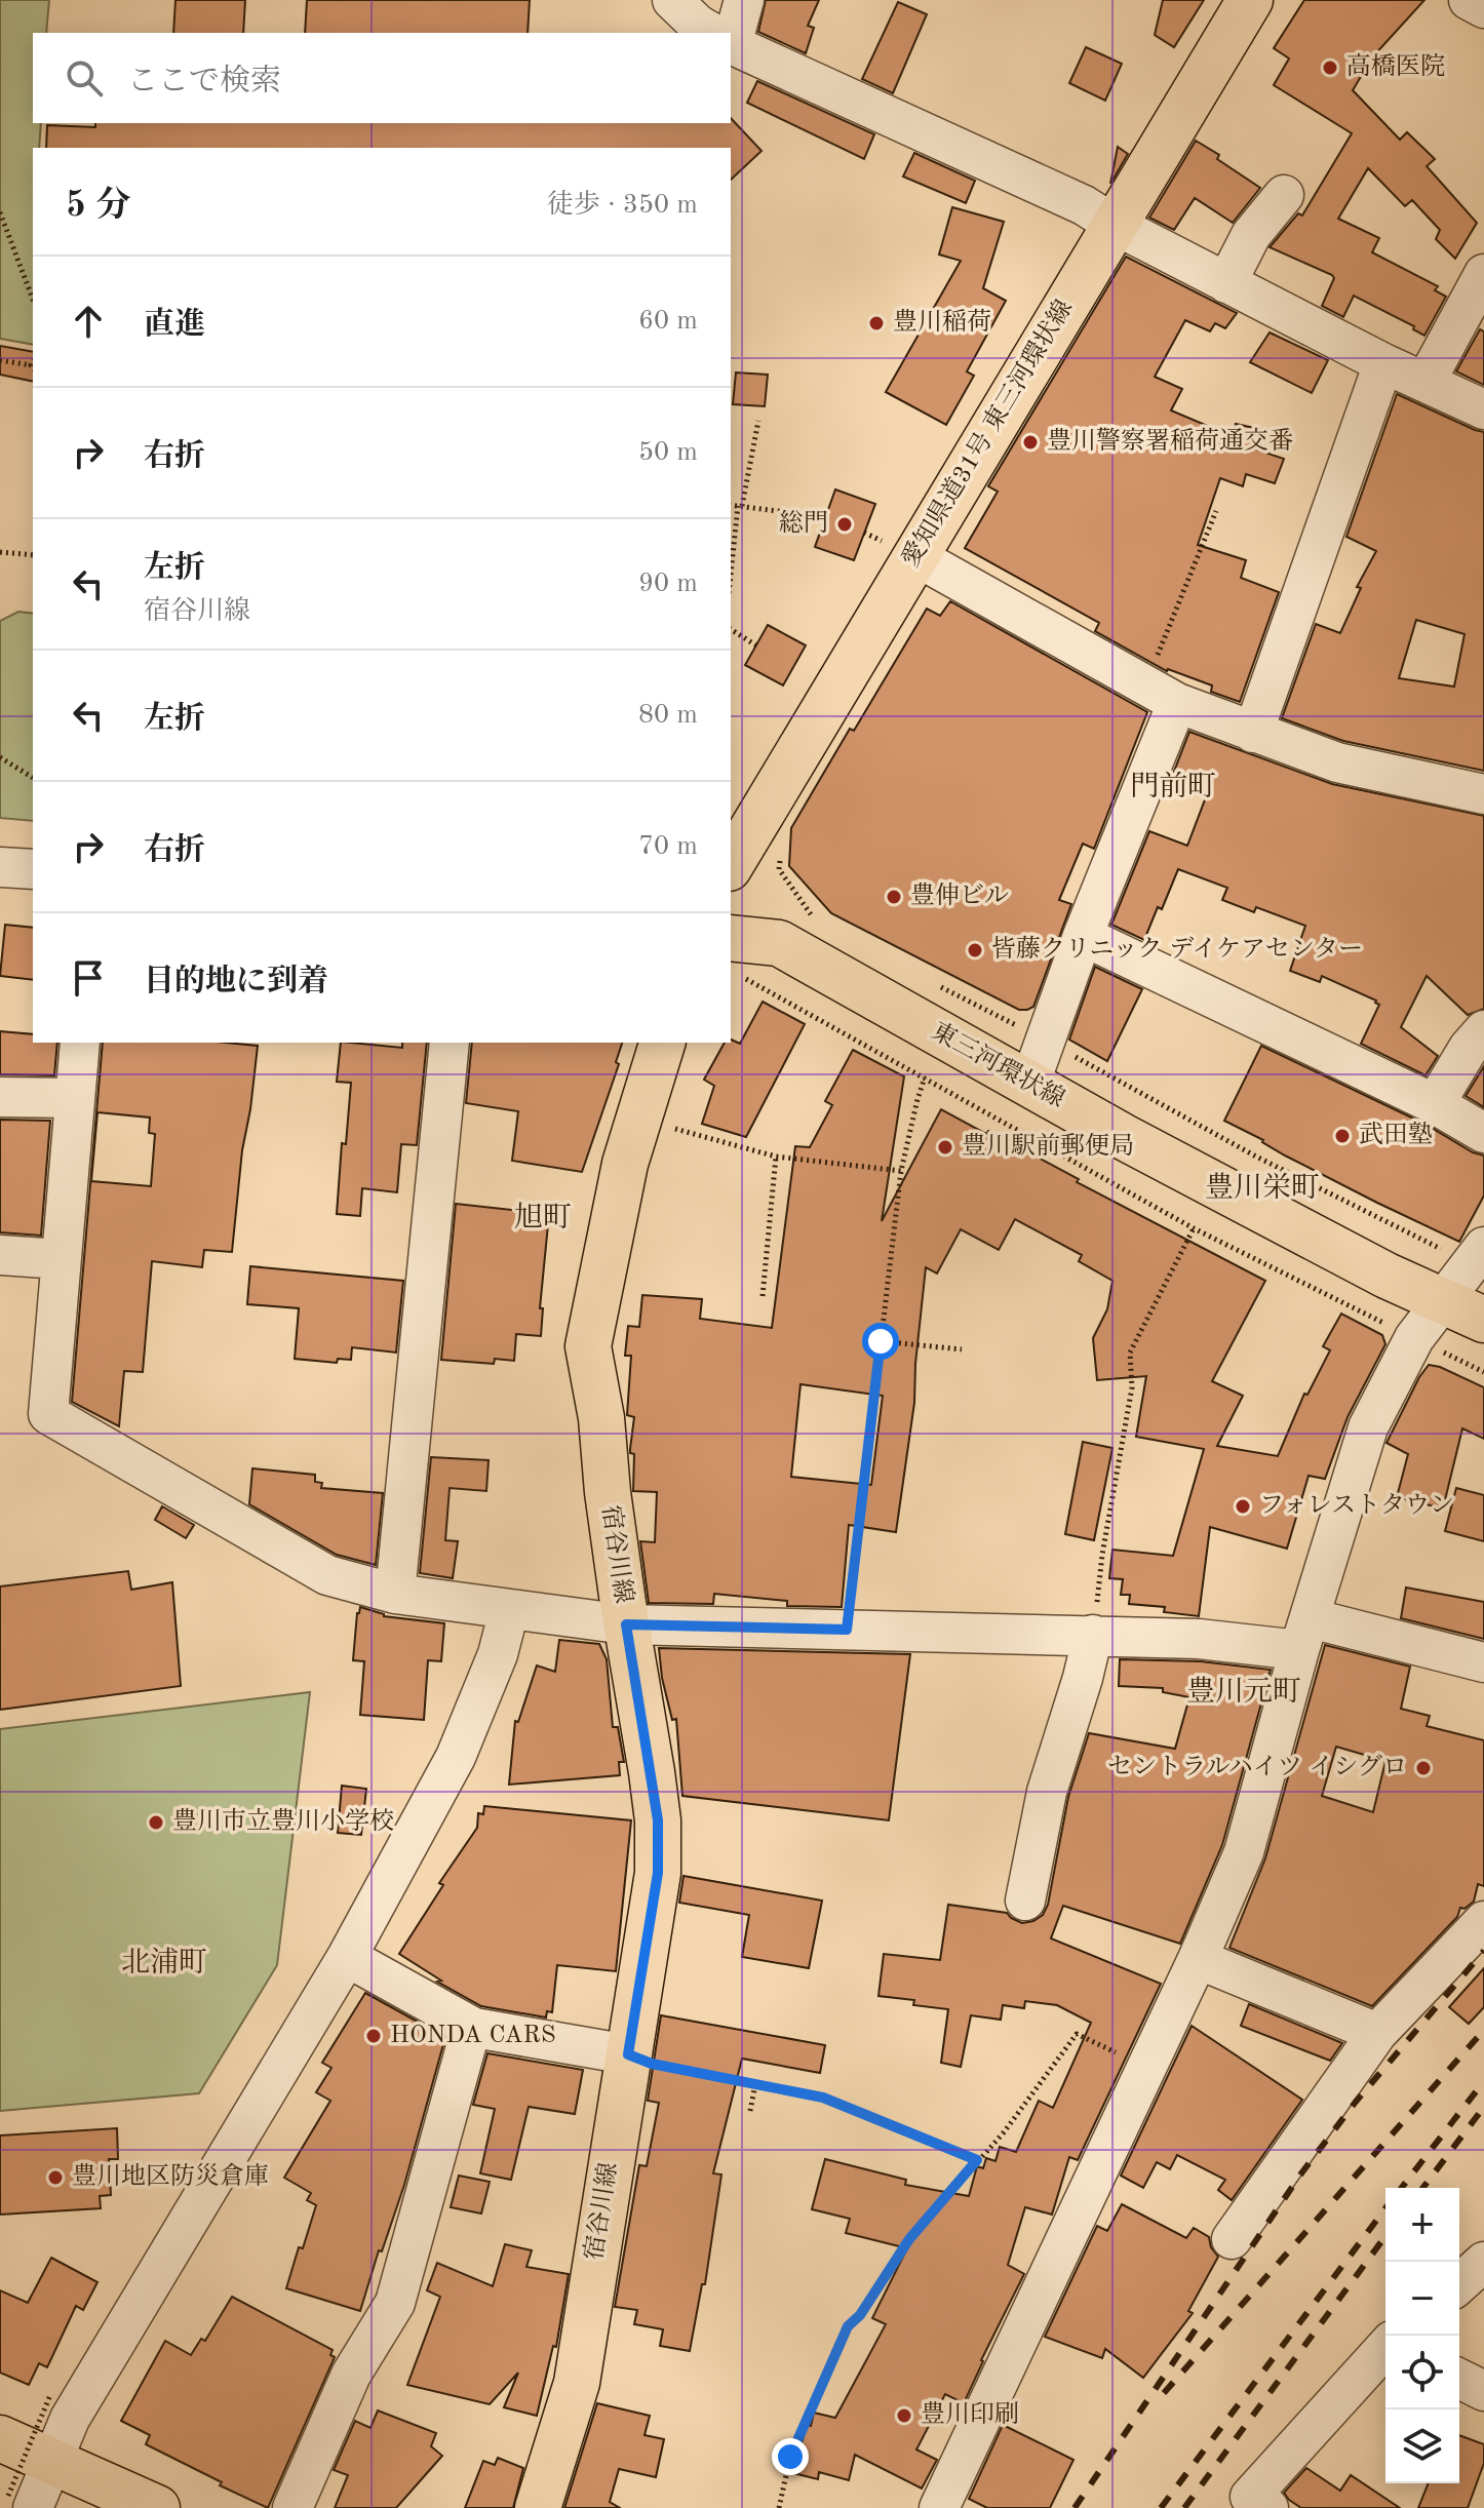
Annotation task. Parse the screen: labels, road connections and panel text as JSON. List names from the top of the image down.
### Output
{
  "streets": {
    "main road": ["愛知県道31号 東三河環状線", "東三河環状線", "宿谷川線"]
  },
  "districts": [
    "門前町",
    "豊川栄町",
    "旭町",
    "豊川元町",
    "北浦町"
  ],
  "places": [
    "高橋医院",
    "豊川稲荷",
    "豊川警察署稲荷通交番",
    "総門",
    "豊伸ビル",
    "皆藤クリニック デイケアセンター",
    "武田塾",
    "豊川駅前郵便局",
    "フォレストタウン",
    "セントラルハイツ イシグロ",
    "豊川市立豊川小学校",
    "HONDA CARS",
    "豊川地区防災倉庫",
    "豊川印刷"
  ],
  "page": {
    "search": "ここで検索",
    "heading": ["5 分", "徒歩 · 350 m"],
    "list": [
      ["直進", "60 m"],
      ["右折", "50 m"],
      ["左折", "宿谷川線", "90 m"],
      ["左折", "80 m"],
      ["右折", "70 m"],
      "目的地に到着"
    ],
    "map_buttons": ["+", "−"]
  }
}
